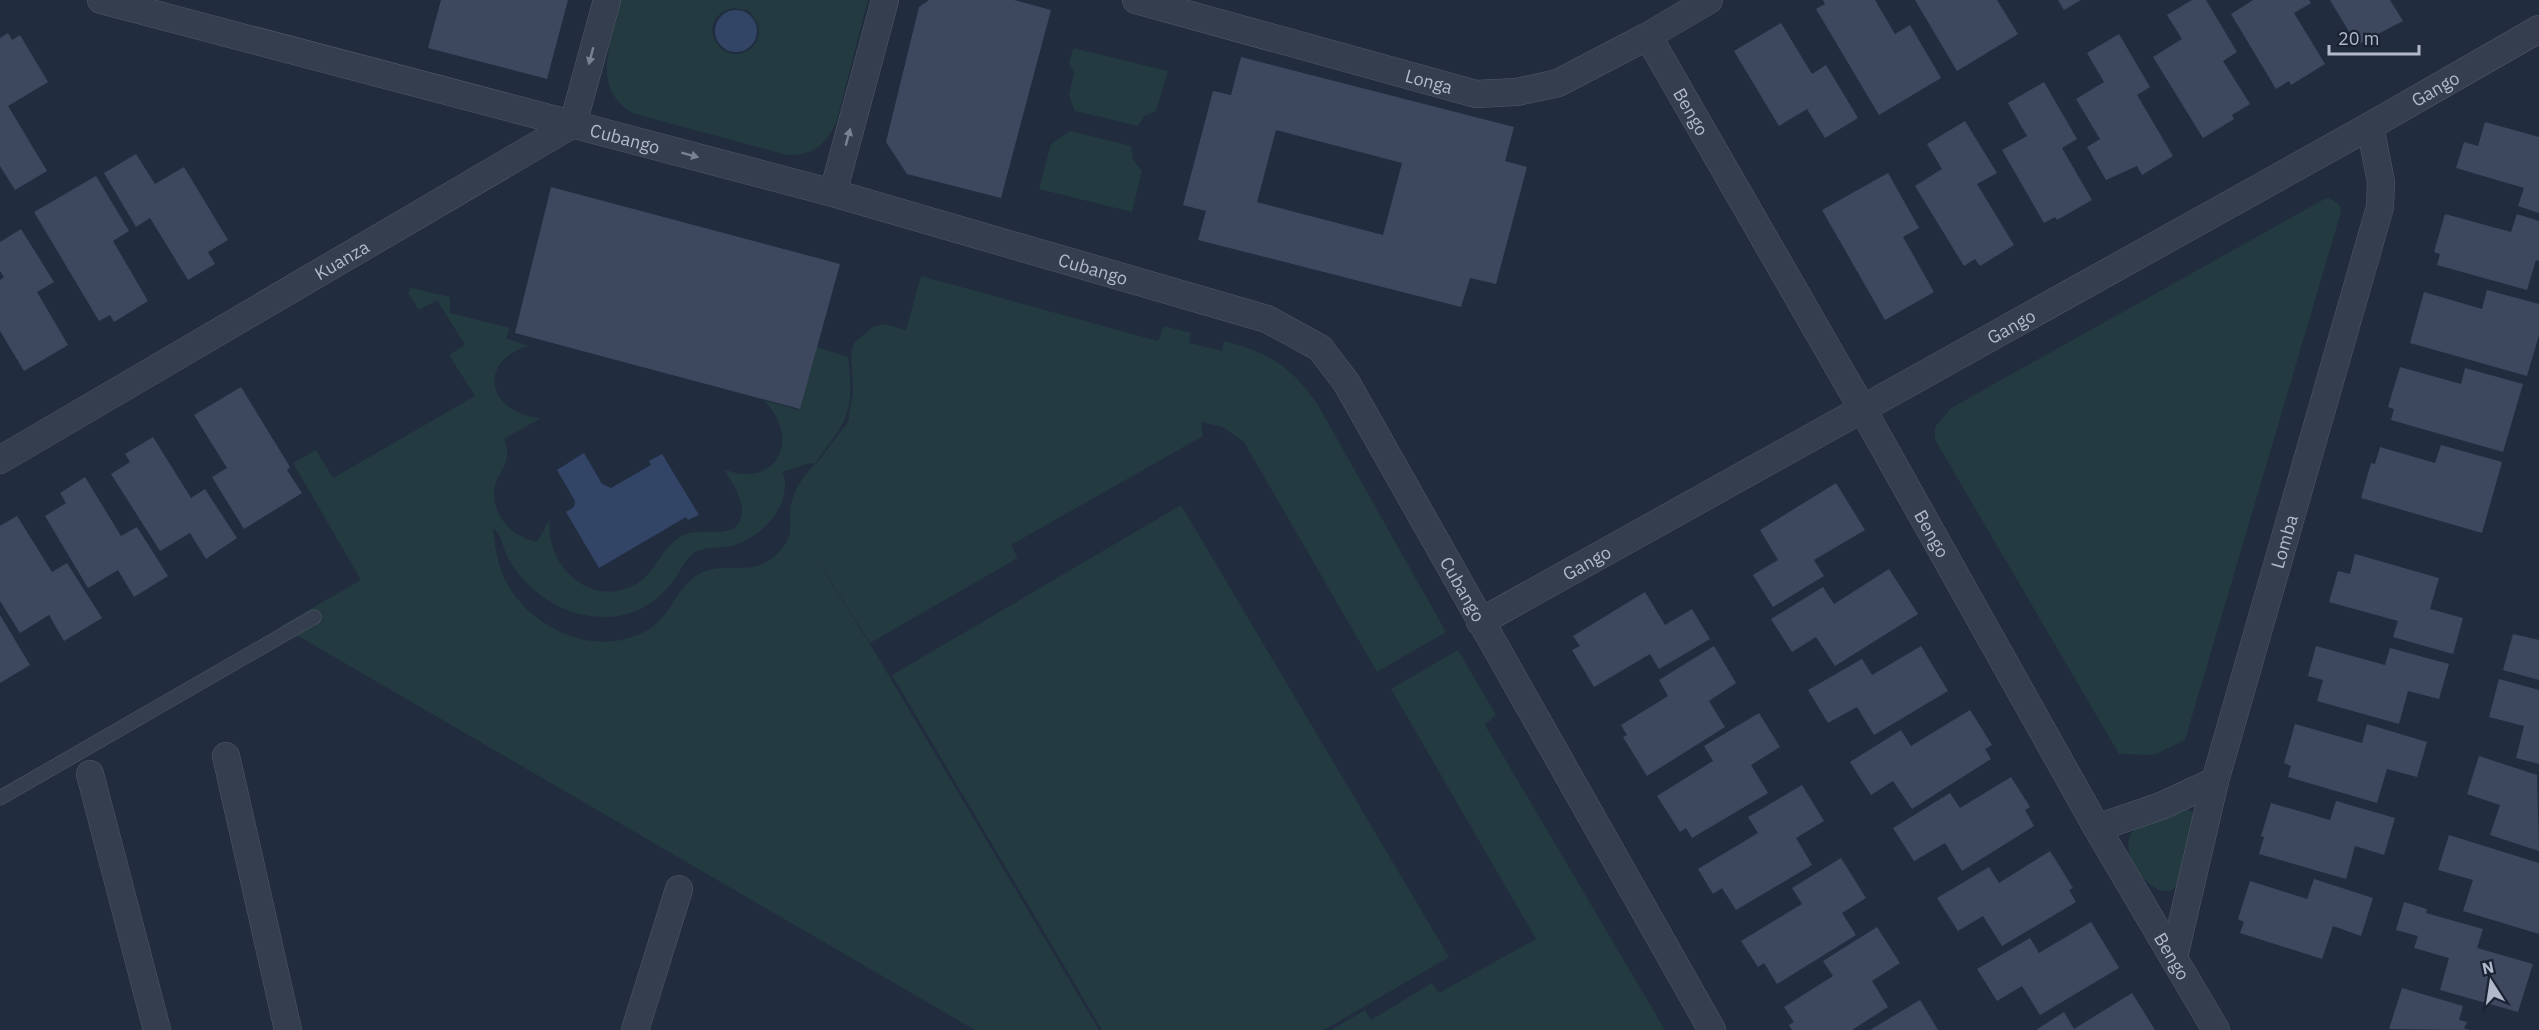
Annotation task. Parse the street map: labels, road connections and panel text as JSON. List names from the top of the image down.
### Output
{
  "streets": {
    "street": [
      "Longa",
      "Gango",
      "Bengo",
      "Cubango",
      "Kuanza",
      "Lomba"
    ]
  },
  "crossings": [
    ["Longa", "Bengo"],
    ["Gango", "Bengo"],
    ["Gango", "Cubango"],
    ["Gango", "Lomba"],
    ["Bengo", "Lomba"],
    ["Cubango", "Kuanza"]
  ],
  "scale_bar": "20 m",
  "north": "top"
}
